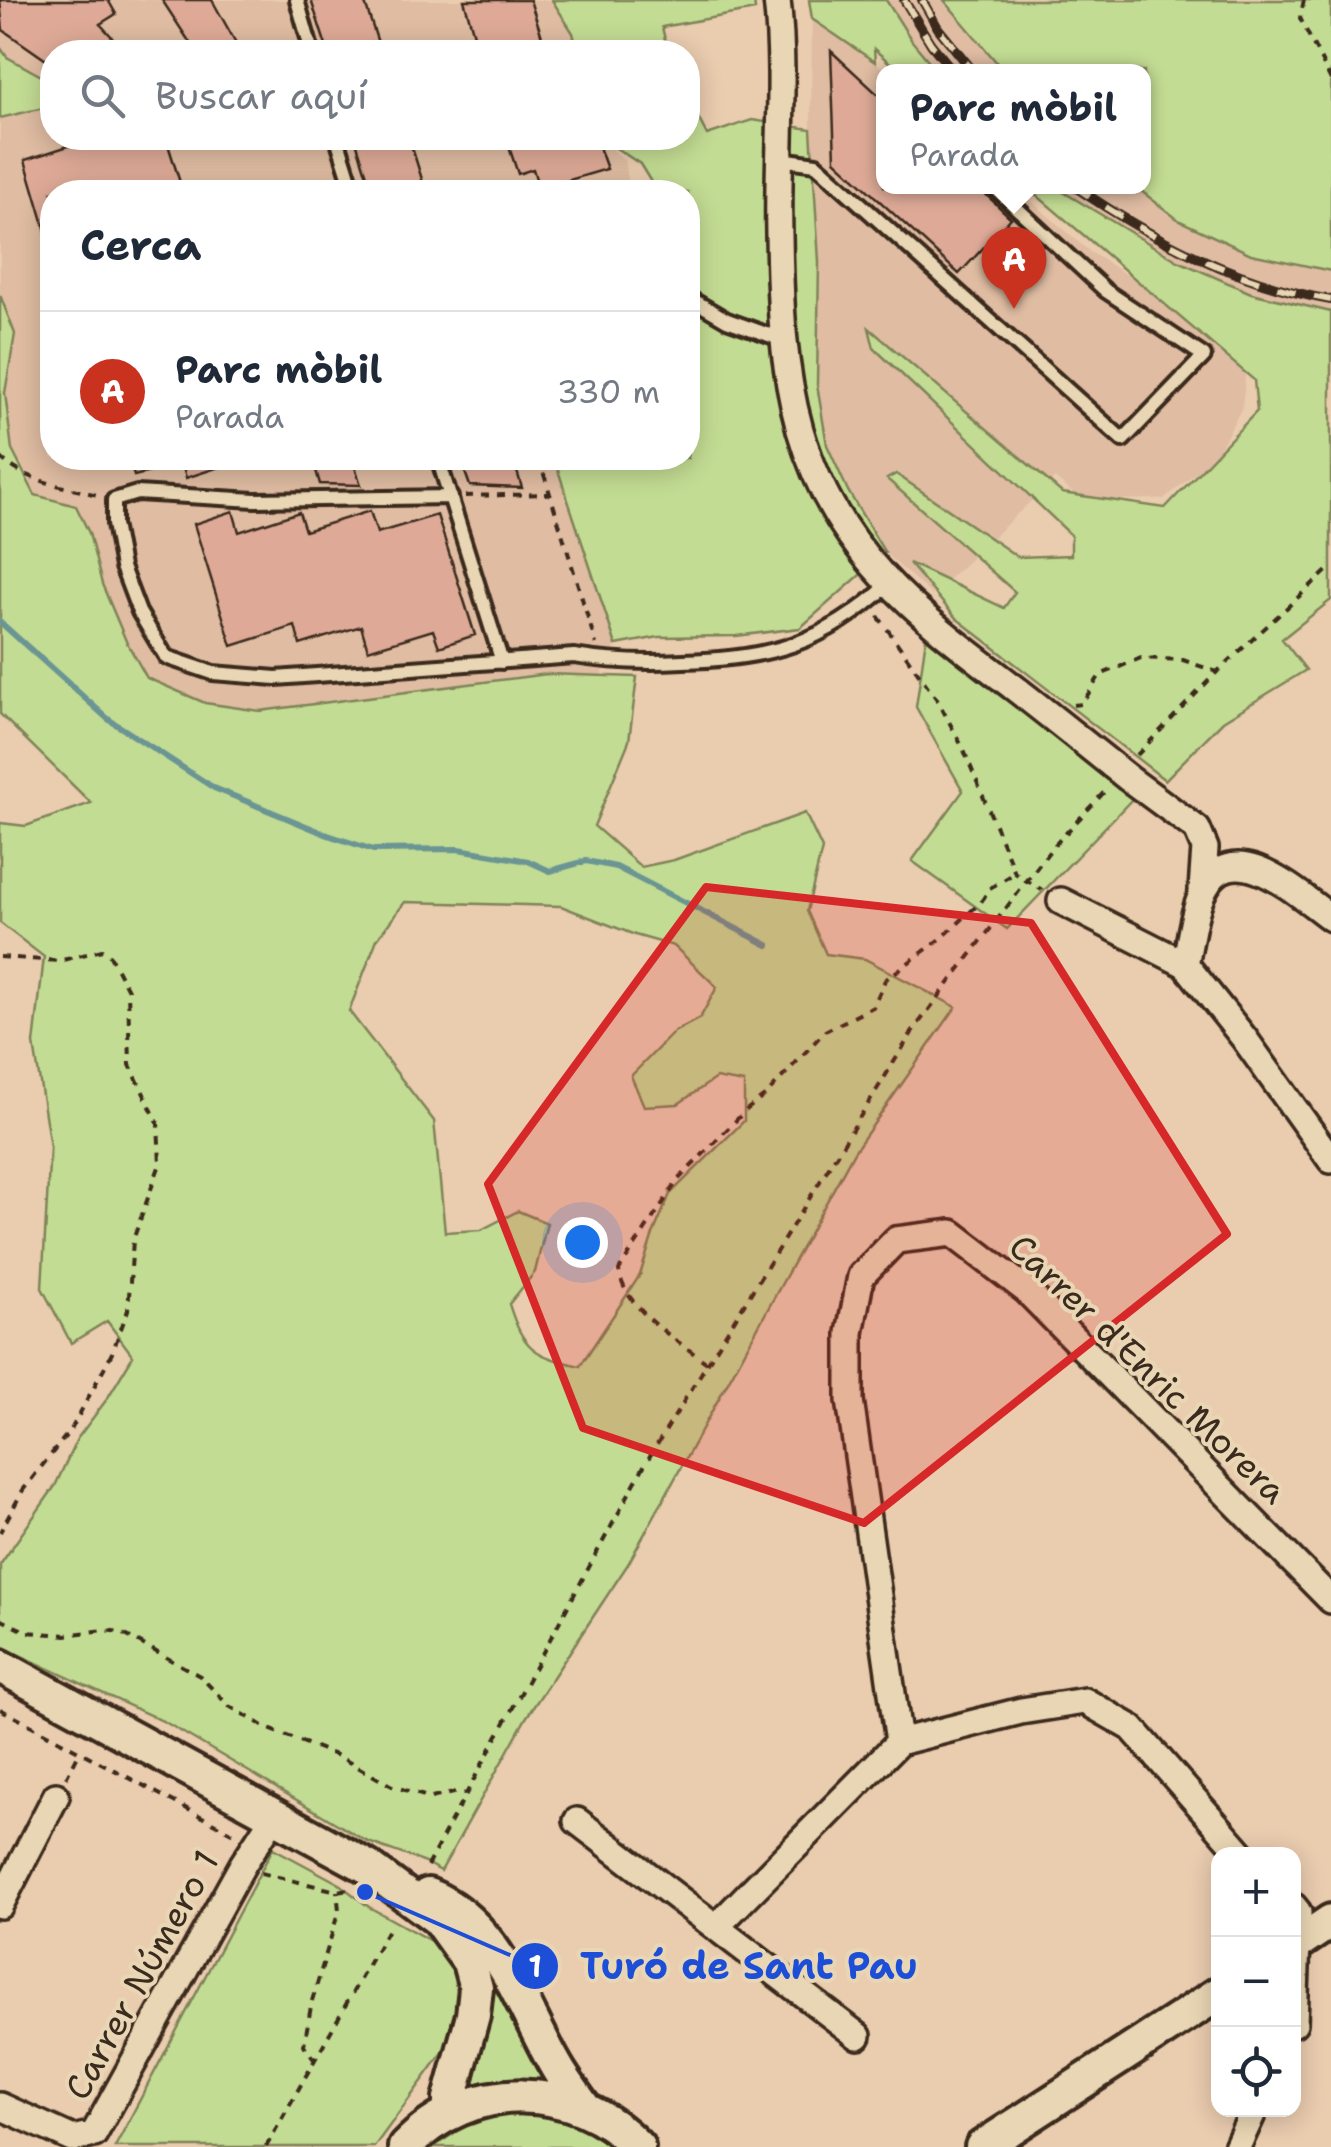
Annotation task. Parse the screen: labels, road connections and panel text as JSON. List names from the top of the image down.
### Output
{
  "streets": {
    "street": ["Carrer d'Enric Morera", "Carrer Número 1"]
  },
  "places": ["Turó de Sant Pau"],
  "page": {
    "search": "Buscar aquí",
    "popup": ["Parc mòbil", "Parada"],
    "heading": "Cerca",
    "pins": "A",
    "list": [
      {
        "mark": "A",
        "name": "Parc mòbil",
        "note": "Parada",
        "value": "330 m"
      }
    ],
    "map_buttons": ["+", "−"]
  }
}
